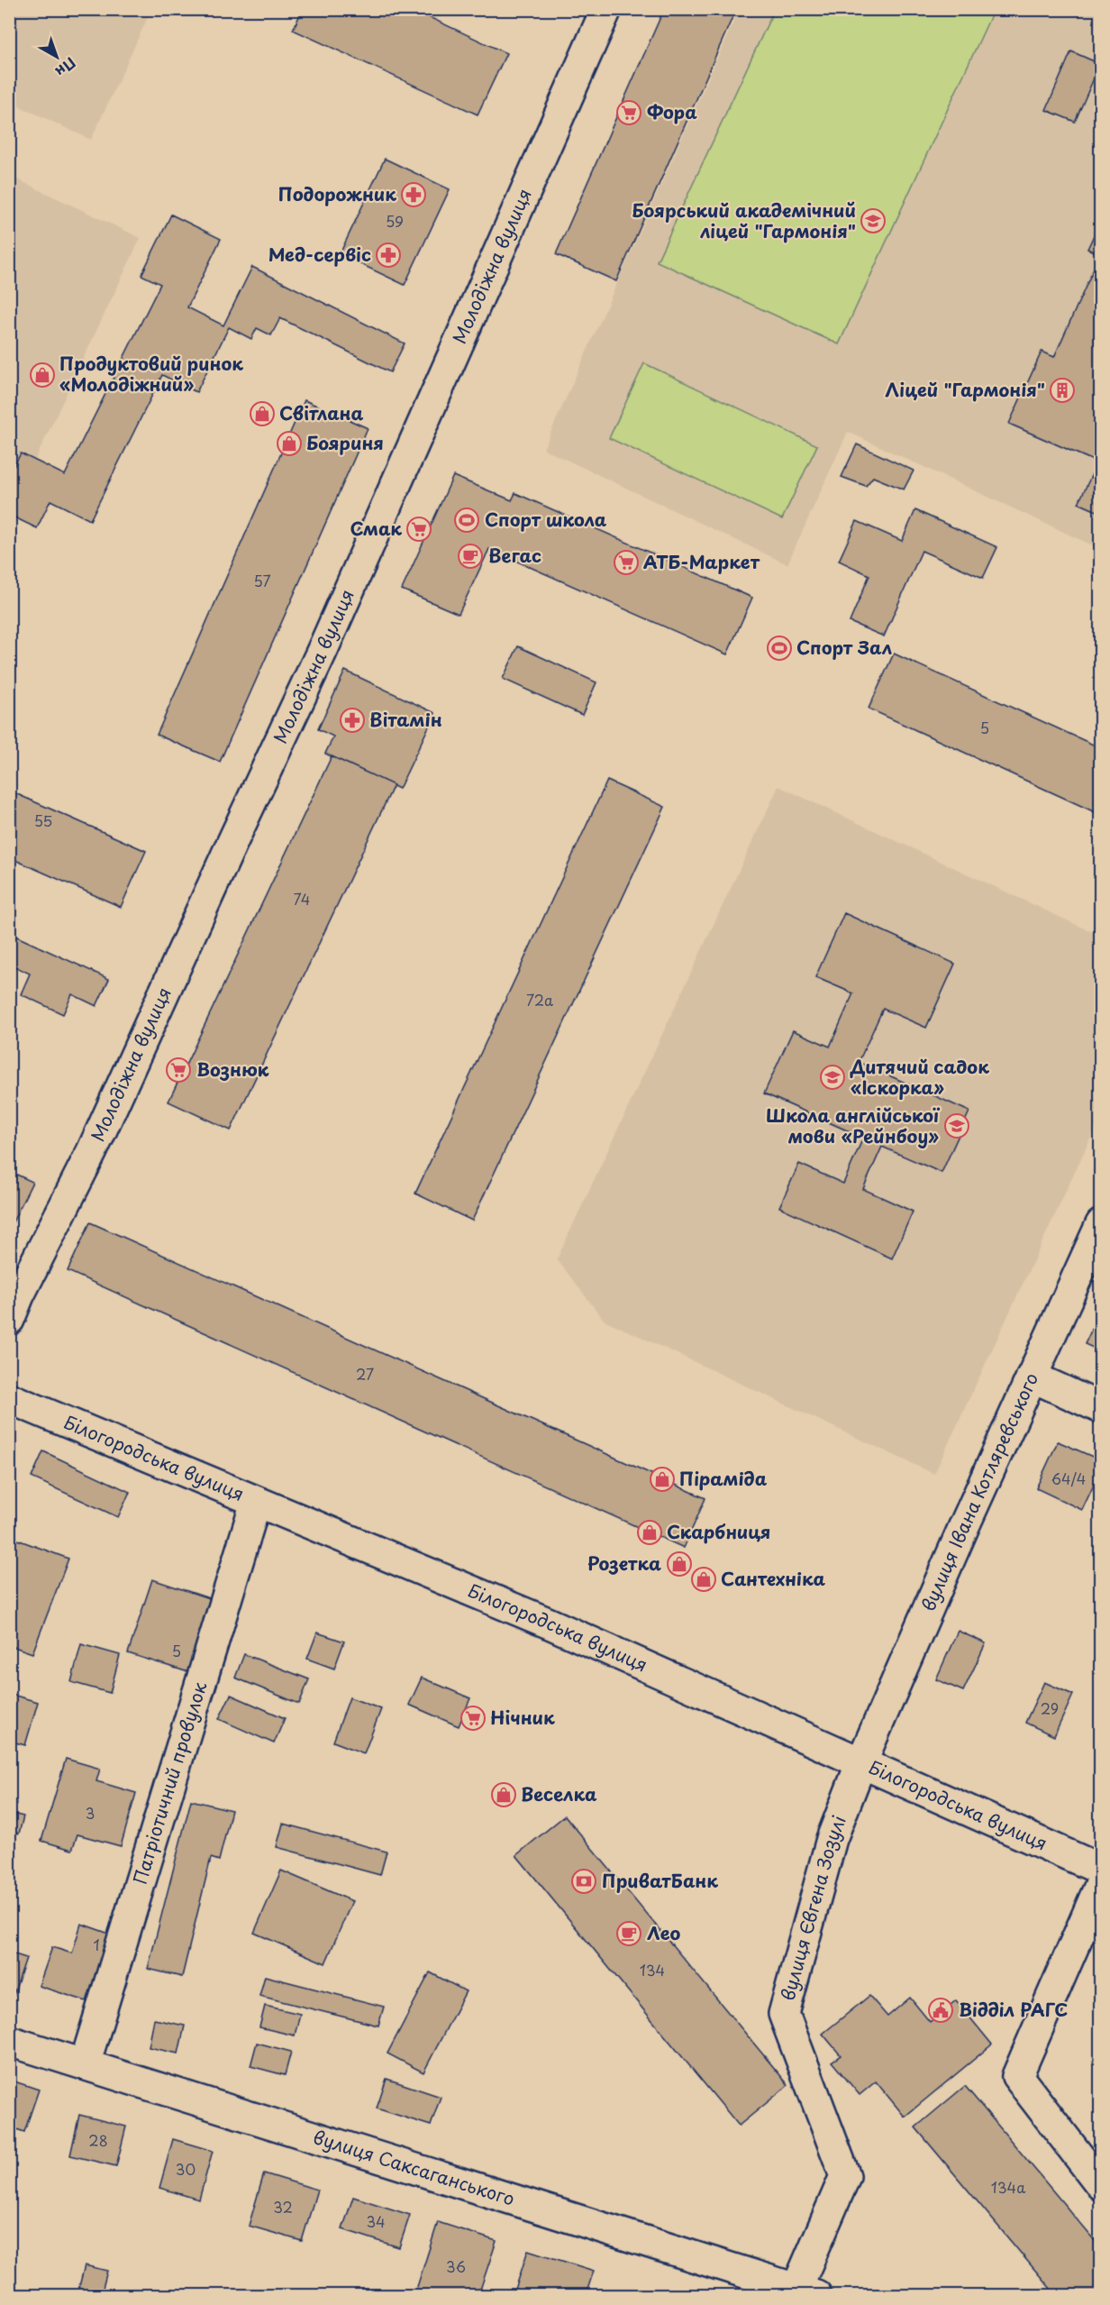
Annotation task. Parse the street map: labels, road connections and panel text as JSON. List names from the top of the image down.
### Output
{
  "streets": {
    "street": [
      "Молодіжна вулиця",
      "Білогородська вулиця",
      "вулиця Івана Котляревського",
      "Патріотичний провулок",
      "вулиця Євгена Зозулі",
      "вулиця Саксаганського"
    ]
  },
  "crossings": [
    ["Білогородська вулиця", "вулиця Івана Котляревського"],
    ["Білогородська вулиця", "Патріотичний провулок"],
    ["Білогородська вулиця", "вулиця Євгена Зозулі"],
    ["вулиця Івана Котляревського", "вулиця Євгена Зозулі"],
    ["Патріотичний провулок", "вулиця Саксаганського"],
    ["вулиця Євгена Зозулі", "вулиця Саксаганського"]
  ],
  "places": {
    "supermarket": [
      "Фора",
      "Смак",
      "АТБ-Маркет",
      "Вознюк",
      "Нічник"
    ],
    "pharmacy": ["Подорожник", "Мед-сервіс", "Вітамін"],
    "school or university": ["Боярський академічний ліцей \"Гармонія\"", "Дитячий садок «Іскорка»", "Школа англійської мови «Рейнбоу»"],
    "shop": [
      "Продуктовий ринок «Молодіжний»",
      "Світлана",
      "Бояриня",
      "Піраміда",
      "Скарбниця",
      "Розетка",
      "Сантехніка",
      "Веселка"
    ],
    "building": ["Ліцей \"Гармонія\""],
    "sports": ["Спорт школа", "Спорт Зал"],
    "cafe": ["Вегас", "Лео"],
    "bank": ["ПриватБанк"],
    "public building": ["Відділ РАГС"]
  },
  "house_numbers": [
    "59",
    "57",
    "5",
    "55",
    "74",
    "72а",
    "27",
    "64/4",
    "5",
    "29",
    "3",
    "1",
    "134",
    "28",
    "30",
    "134а",
    "32",
    "34",
    "36"
  ],
  "north": "bottom right"
}
